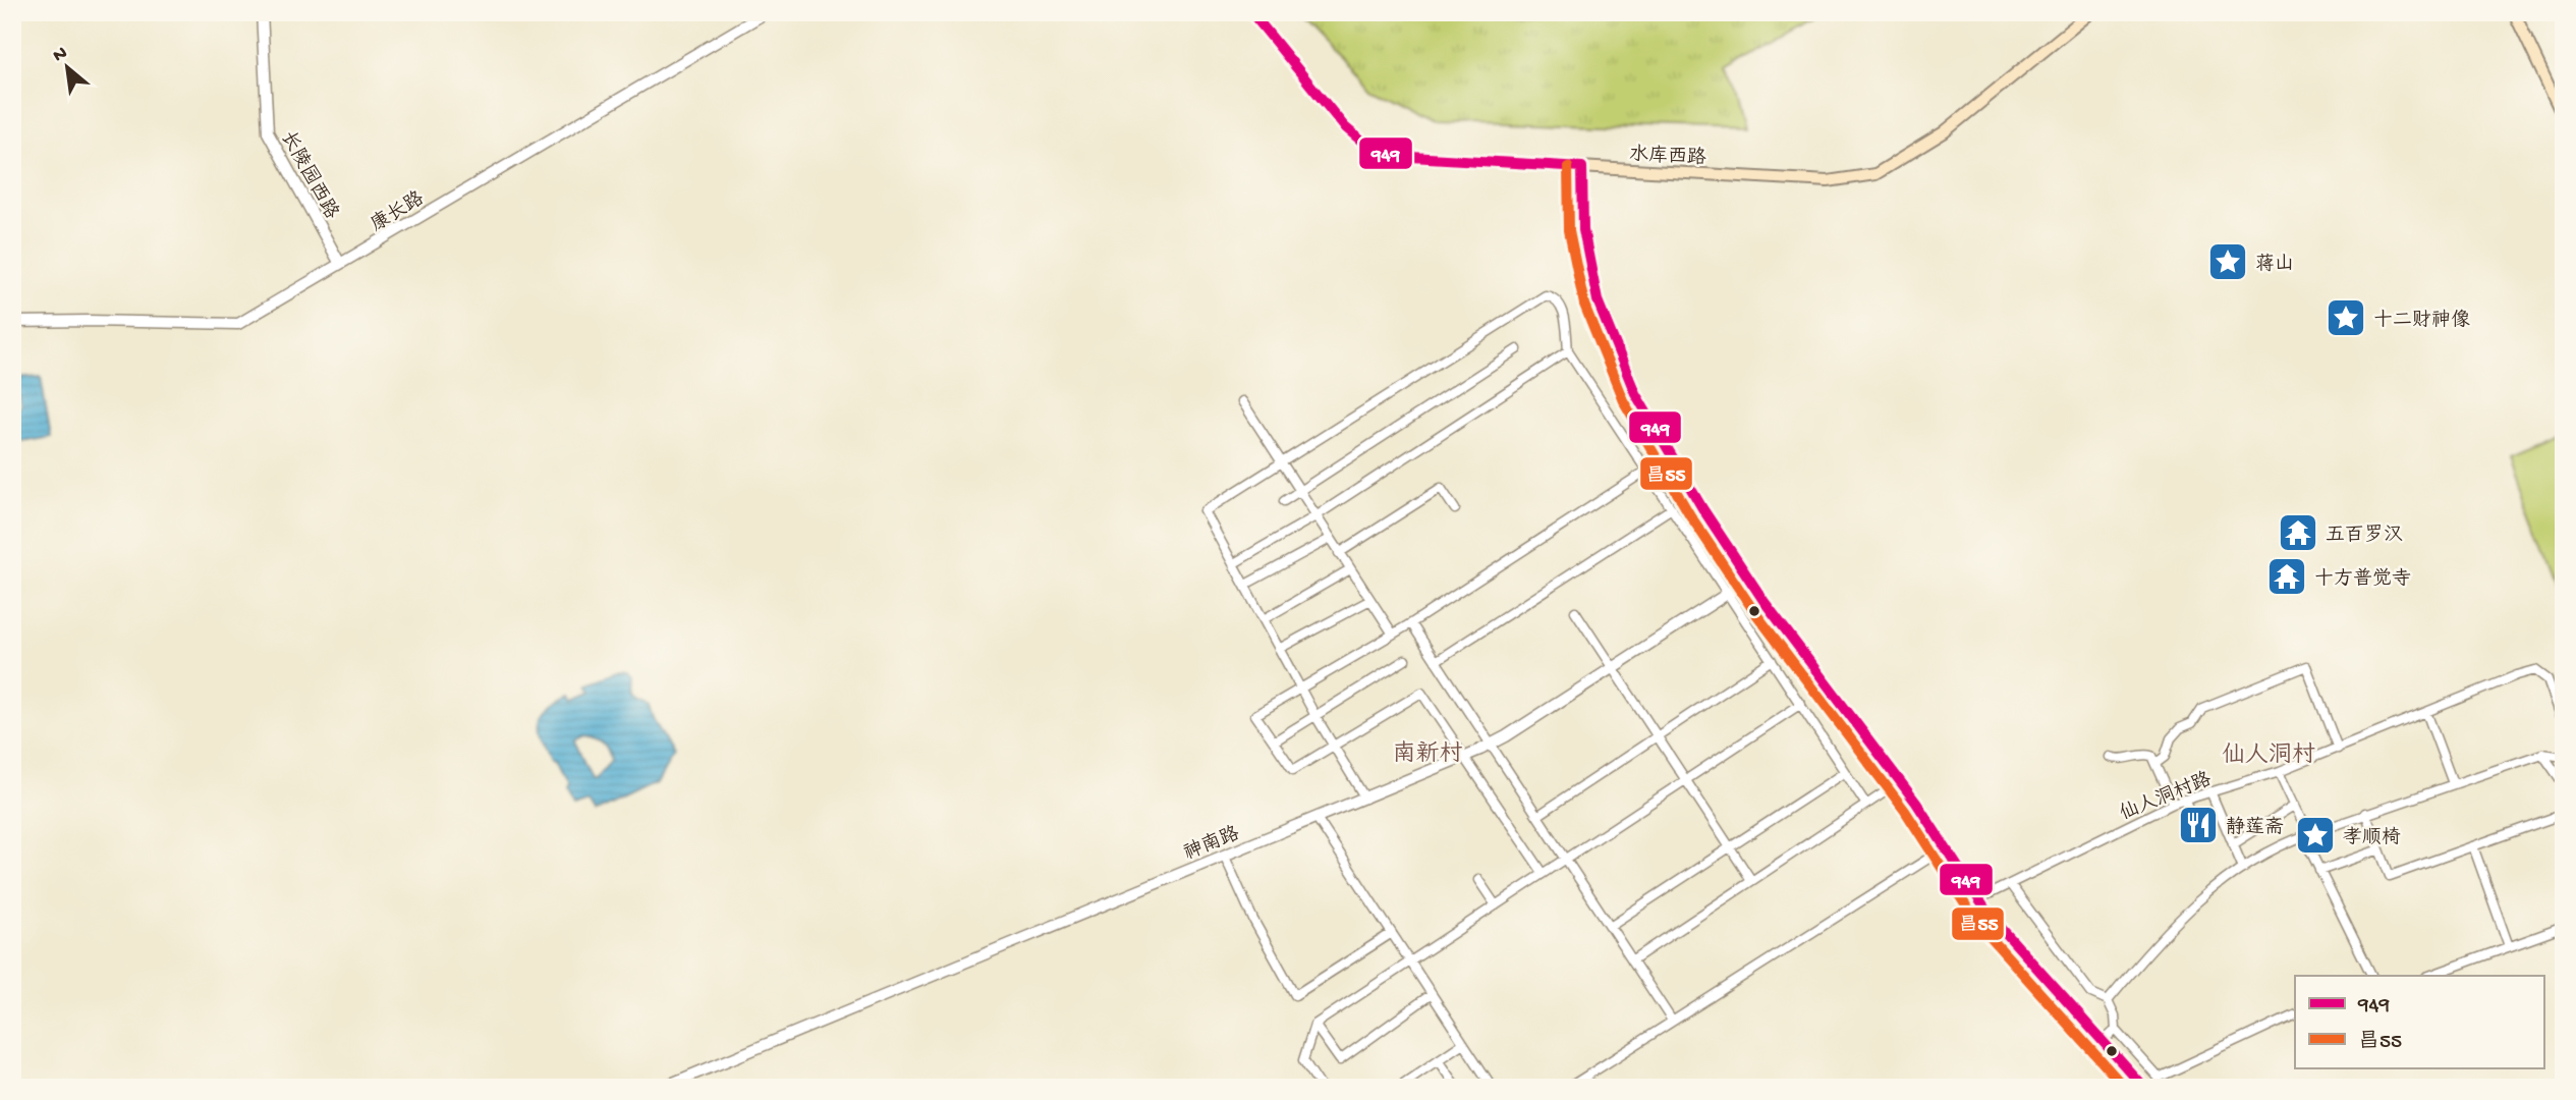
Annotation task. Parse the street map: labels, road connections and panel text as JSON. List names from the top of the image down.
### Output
{
  "streets": {
    "main road": ["水库西路"],
    "street": [
      "长陵园西路",
      "康长路",
      "仙人洞村路",
      "神南路"
    ]
  },
  "crossings": [
    ["长陵园西路", "康长路"]
  ],
  "districts": ["南新村", "仙人洞村"],
  "places": {
    "place": ["蒋山", "十二财神像", "孝顺椅"],
    "temple": ["五百罗汉", "十方普觉寺"],
    "restaurant": ["静莲斋"]
  },
  "lines": ["transit line 949", "transit line 昌55"],
  "legend": ["949", "昌55"],
  "north": "top left"
}
